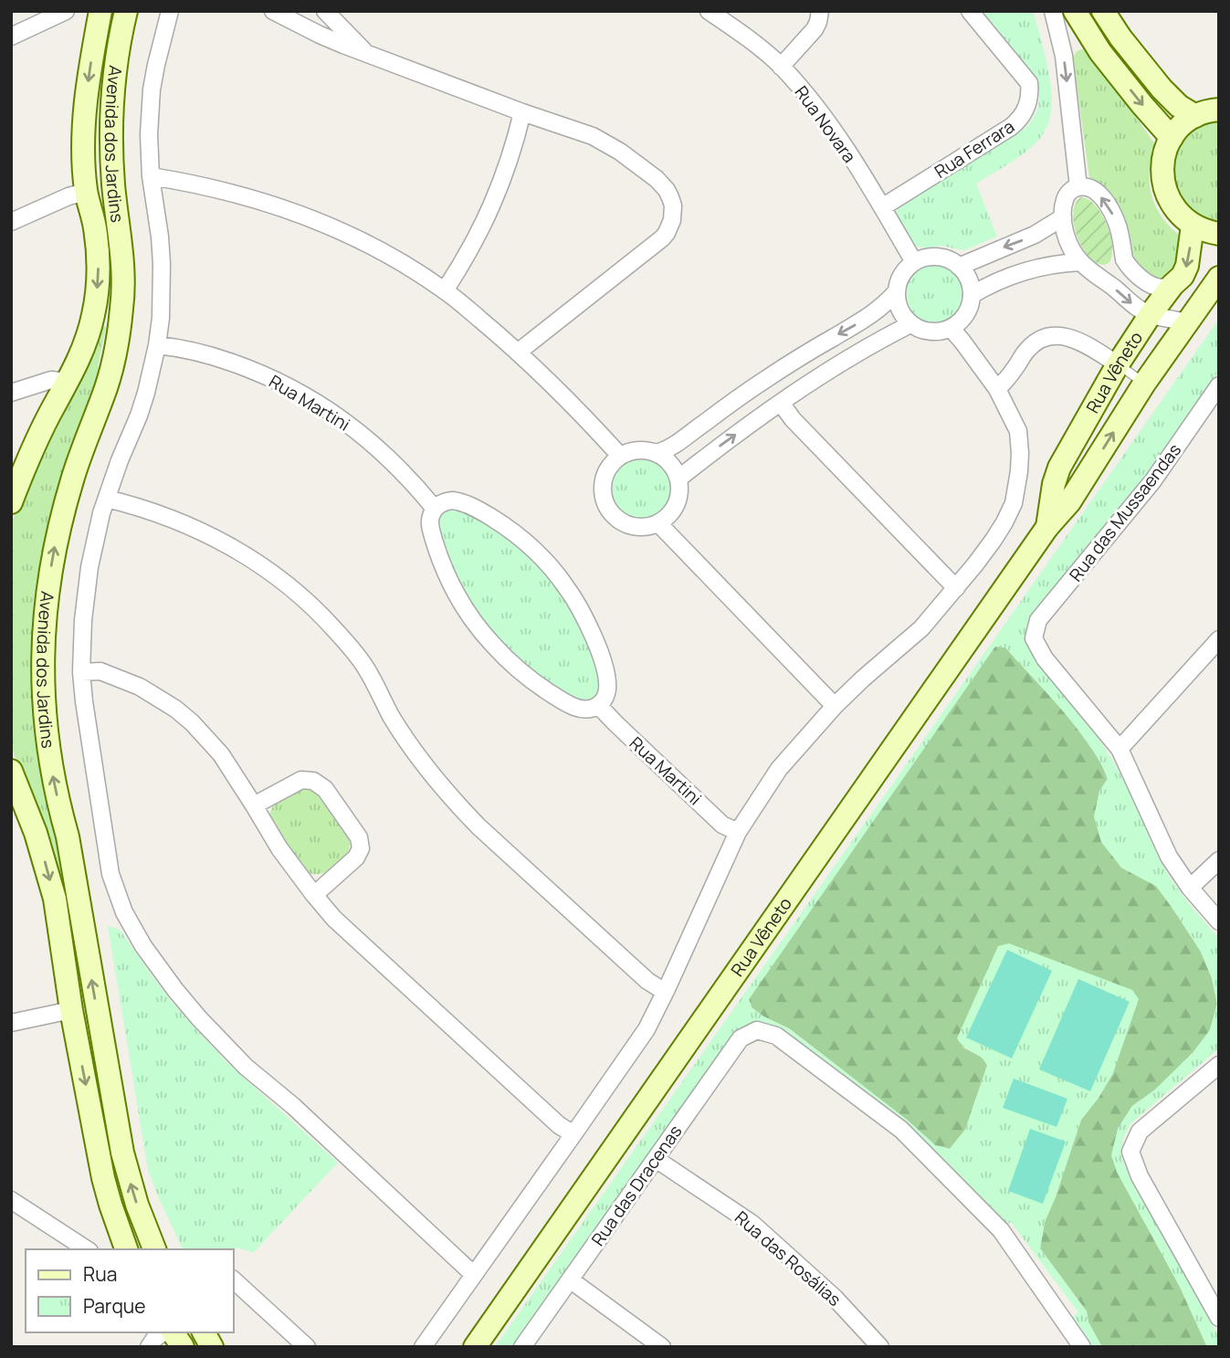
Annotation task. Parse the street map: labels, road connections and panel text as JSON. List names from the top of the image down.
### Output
{
  "streets": {
    "street": [
      "Rua Novara",
      "Avenida dos Jardins",
      "Rua Ferrara",
      "Rua Vêneto",
      "Rua Martini",
      "Rua das Mussaendas",
      "Rua das Dracenas",
      "Rua das Rosálias"
    ]
  },
  "crossings": [
    ["Rua Novara", "Rua Ferrara"],
    ["Rua das Dracenas", "Rua das Rosálias"]
  ],
  "legend": ["Rua", "Parque"]
}
